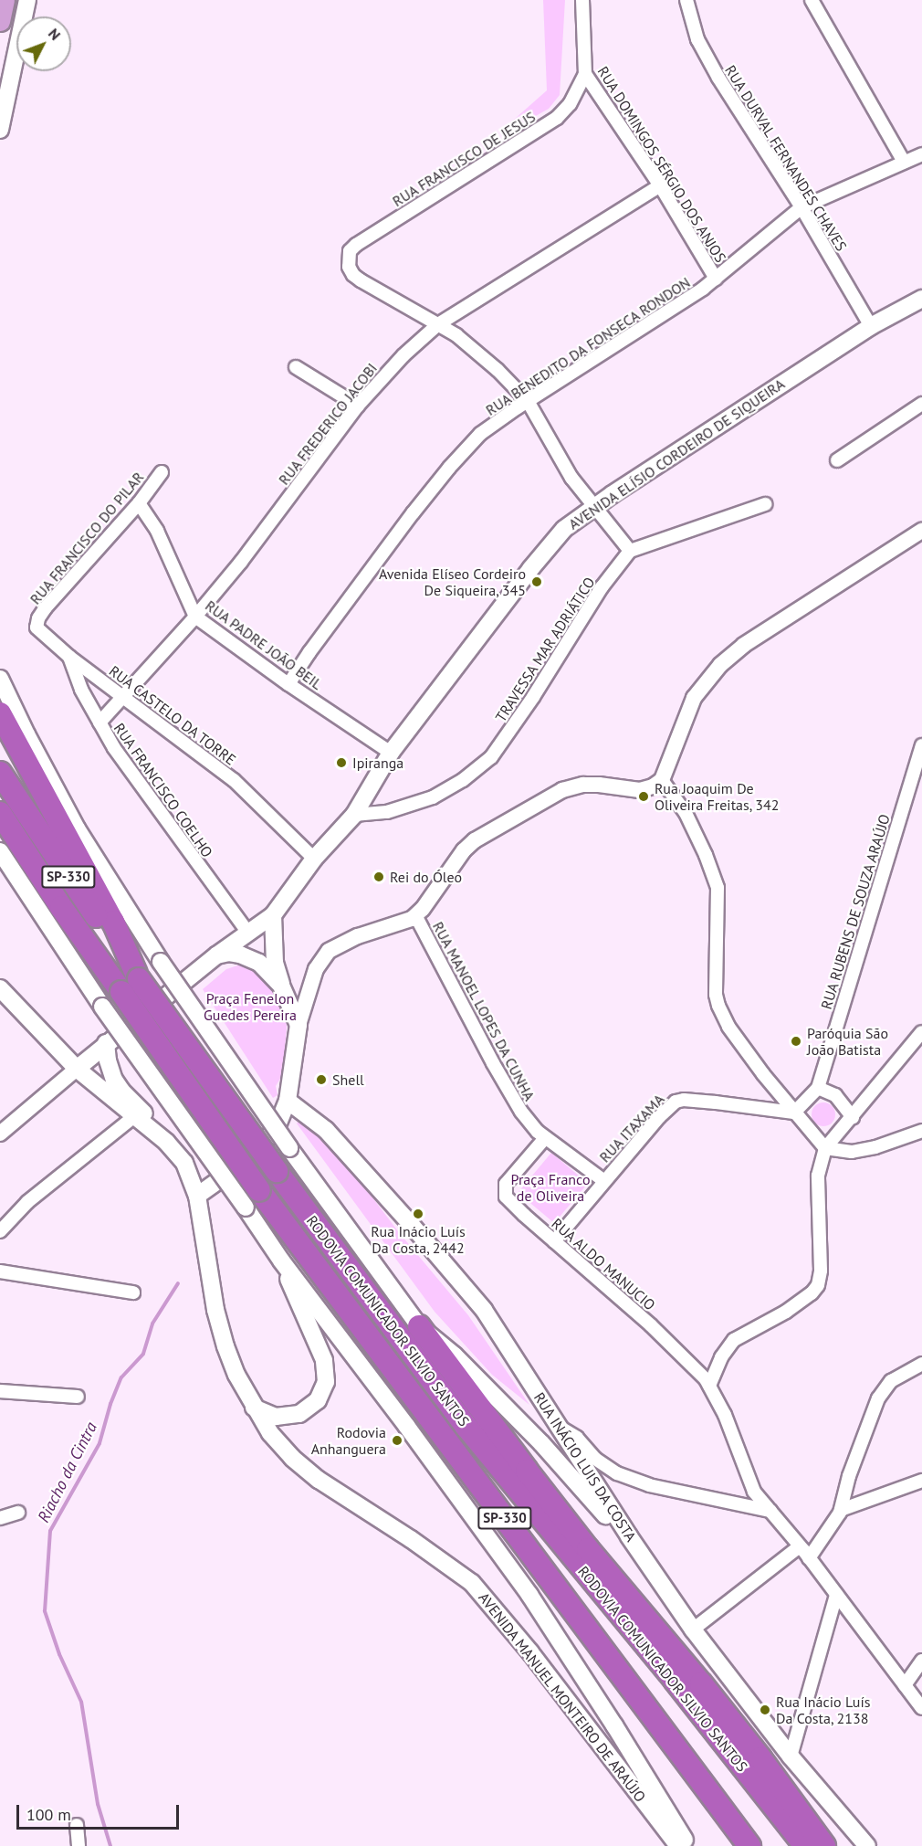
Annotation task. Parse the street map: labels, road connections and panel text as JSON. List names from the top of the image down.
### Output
{
  "streets": {
    "highway": ["SP-330", "RODOVIA COMUNICADOR SILVIO SANTOS"],
    "main road": ["AVENIDA ELÍSIO CORDEIRO DE SIQUEIRA", "RUA INÁCIO LUIS DA COSTA", "AVENIDA MANUEL MONTEIRO DE ARAÚJO"],
    "street": [
      "RUA DURVAL FERNANDES CHAVES",
      "RUA FRANCISCO DE JESUS",
      "RUA DOMINGOS SÉRGIO DOS ANJOS",
      "RUA BENEDITO DA FONSECA RONDON",
      "RUA FREDERICO JACOBI",
      "RUA FRANCISCO DO PILAR",
      "RUA PADRE JOÃO BEIL",
      "TRAVESSA MAR ADRIÁTICO",
      "RUA CASTELO DA TORRE",
      "RUA FRANCISCO COELHO",
      "RUA RUBENS DE SOUZA ARAÚJO",
      "RUA MANOEL LOPES DA CUNHA",
      "RUA ITAXAMA",
      "RUA ALDO MANUCIO"
    ]
  },
  "crossings": [
    ["RUA DURVAL FERNANDES CHAVES", "RUA BENEDITO DA FONSECA RONDON"],
    ["RUA DURVAL FERNANDES CHAVES", "AVENIDA ELÍSIO CORDEIRO DE SIQUEIRA"],
    ["RUA FRANCISCO DE JESUS", "RUA DOMINGOS SÉRGIO DOS ANJOS"],
    ["RUA FRANCISCO DE JESUS", "RUA FREDERICO JACOBI"],
    ["RUA DOMINGOS SÉRGIO DOS ANJOS", "RUA BENEDITO DA FONSECA RONDON"],
    ["RUA DOMINGOS SÉRGIO DOS ANJOS", "RUA FREDERICO JACOBI"],
    ["RUA BENEDITO DA FONSECA RONDON", "RUA PADRE JOÃO BEIL"],
    ["RUA FREDERICO JACOBI", "RUA PADRE JOÃO BEIL"],
    ["RUA FREDERICO JACOBI", "RUA CASTELO DA TORRE"],
    ["RUA FREDERICO JACOBI", "RUA FRANCISCO COELHO"],
    ["AVENIDA ELÍSIO CORDEIRO DE SIQUEIRA", "RUA PADRE JOÃO BEIL"],
    ["AVENIDA ELÍSIO CORDEIRO DE SIQUEIRA", "TRAVESSA MAR ADRIÁTICO"],
    ["AVENIDA ELÍSIO CORDEIRO DE SIQUEIRA", "RUA CASTELO DA TORRE"],
    ["AVENIDA ELÍSIO CORDEIRO DE SIQUEIRA", "RUA FRANCISCO COELHO"],
    ["RUA FRANCISCO DO PILAR", "RUA PADRE JOÃO BEIL"],
    ["RUA FRANCISCO DO PILAR", "RUA CASTELO DA TORRE"],
    ["RUA CASTELO DA TORRE", "RUA FRANCISCO COELHO"],
    ["RUA MANOEL LOPES DA CUNHA", "RUA ITAXAMA"],
    ["RUA MANOEL LOPES DA CUNHA", "RUA ALDO MANUCIO"],
    ["RUA ITAXAMA", "RUA ALDO MANUCIO"]
  ],
  "water": ["Riacho da Cintra"],
  "parks": ["Praça Fenelon Guedes Pereira", "Praça Franco de Oliveira"],
  "places": [
    "Avenida Elíseo Cordeiro De Siqueira, 345",
    "Ipiranga",
    "Rua Joaquim De Oliveira Freitas, 342",
    "Rei do Óleo",
    "Paróquia São João Batista",
    "Shell",
    "Rua Inácio Luís Da Costa, 2442",
    "Rodovia Anhanguera",
    "Rua Inácio Luís Da Costa, 2138"
  ],
  "scale_bar": "100 m",
  "north": "top right"
}
